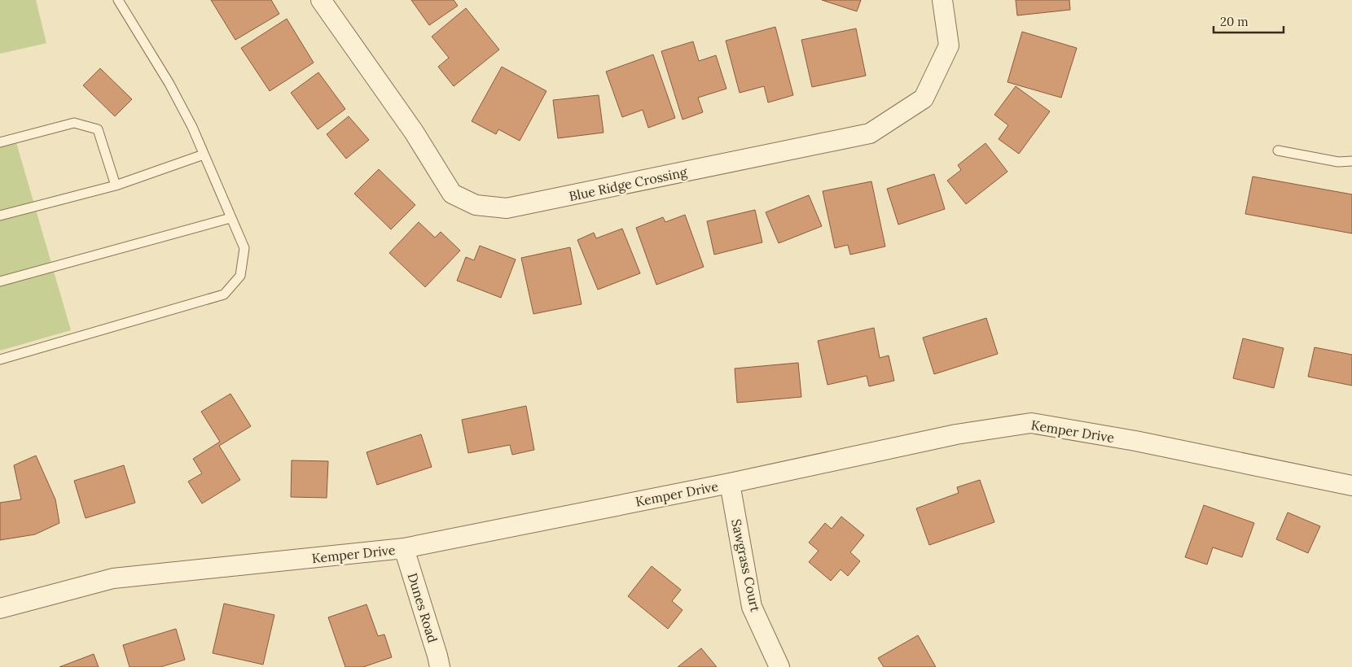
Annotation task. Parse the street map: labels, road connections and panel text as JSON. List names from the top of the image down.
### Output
{
  "streets": {
    "street": [
      "Blue Ridge Crossing",
      "Kemper Drive",
      "Sawgrass Court",
      "Dunes Road"
    ]
  },
  "crossings": [
    ["Kemper Drive", "Sawgrass Court"],
    ["Kemper Drive", "Dunes Road"]
  ],
  "scale_bar": "20 m"
}
